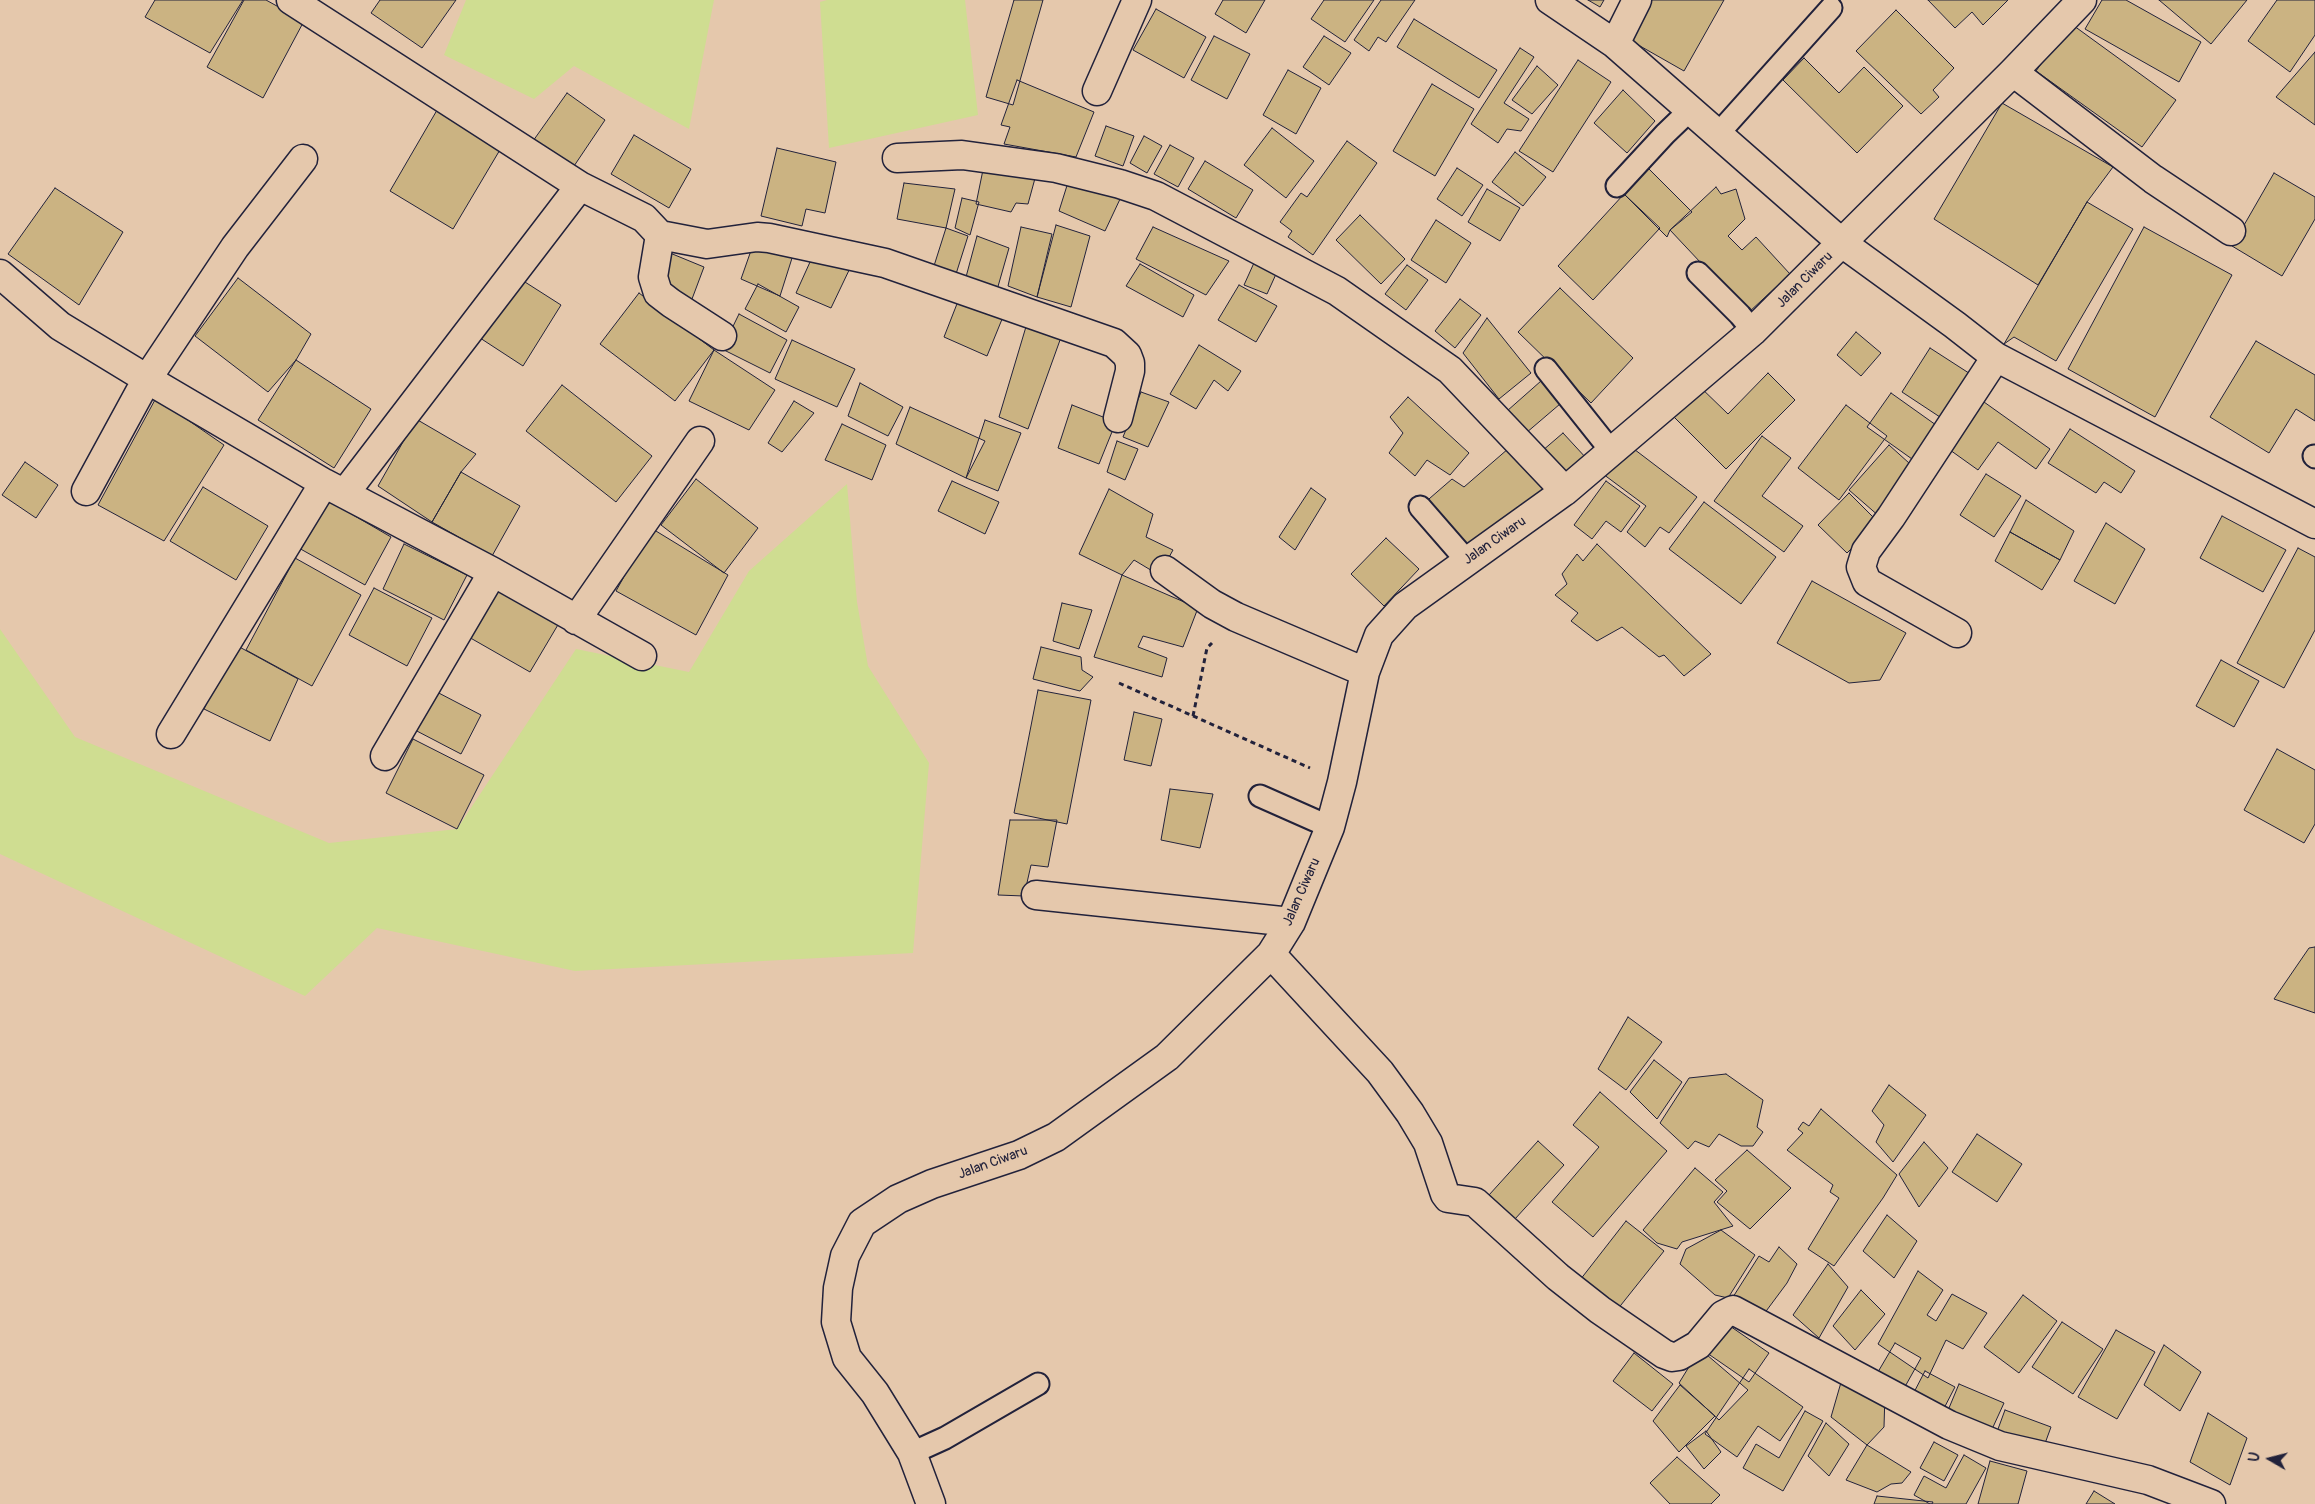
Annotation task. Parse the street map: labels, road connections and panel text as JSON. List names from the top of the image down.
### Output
{
  "streets": {
    "street": ["Jalan Ciwaru"]
  },
  "north": "left"
}
